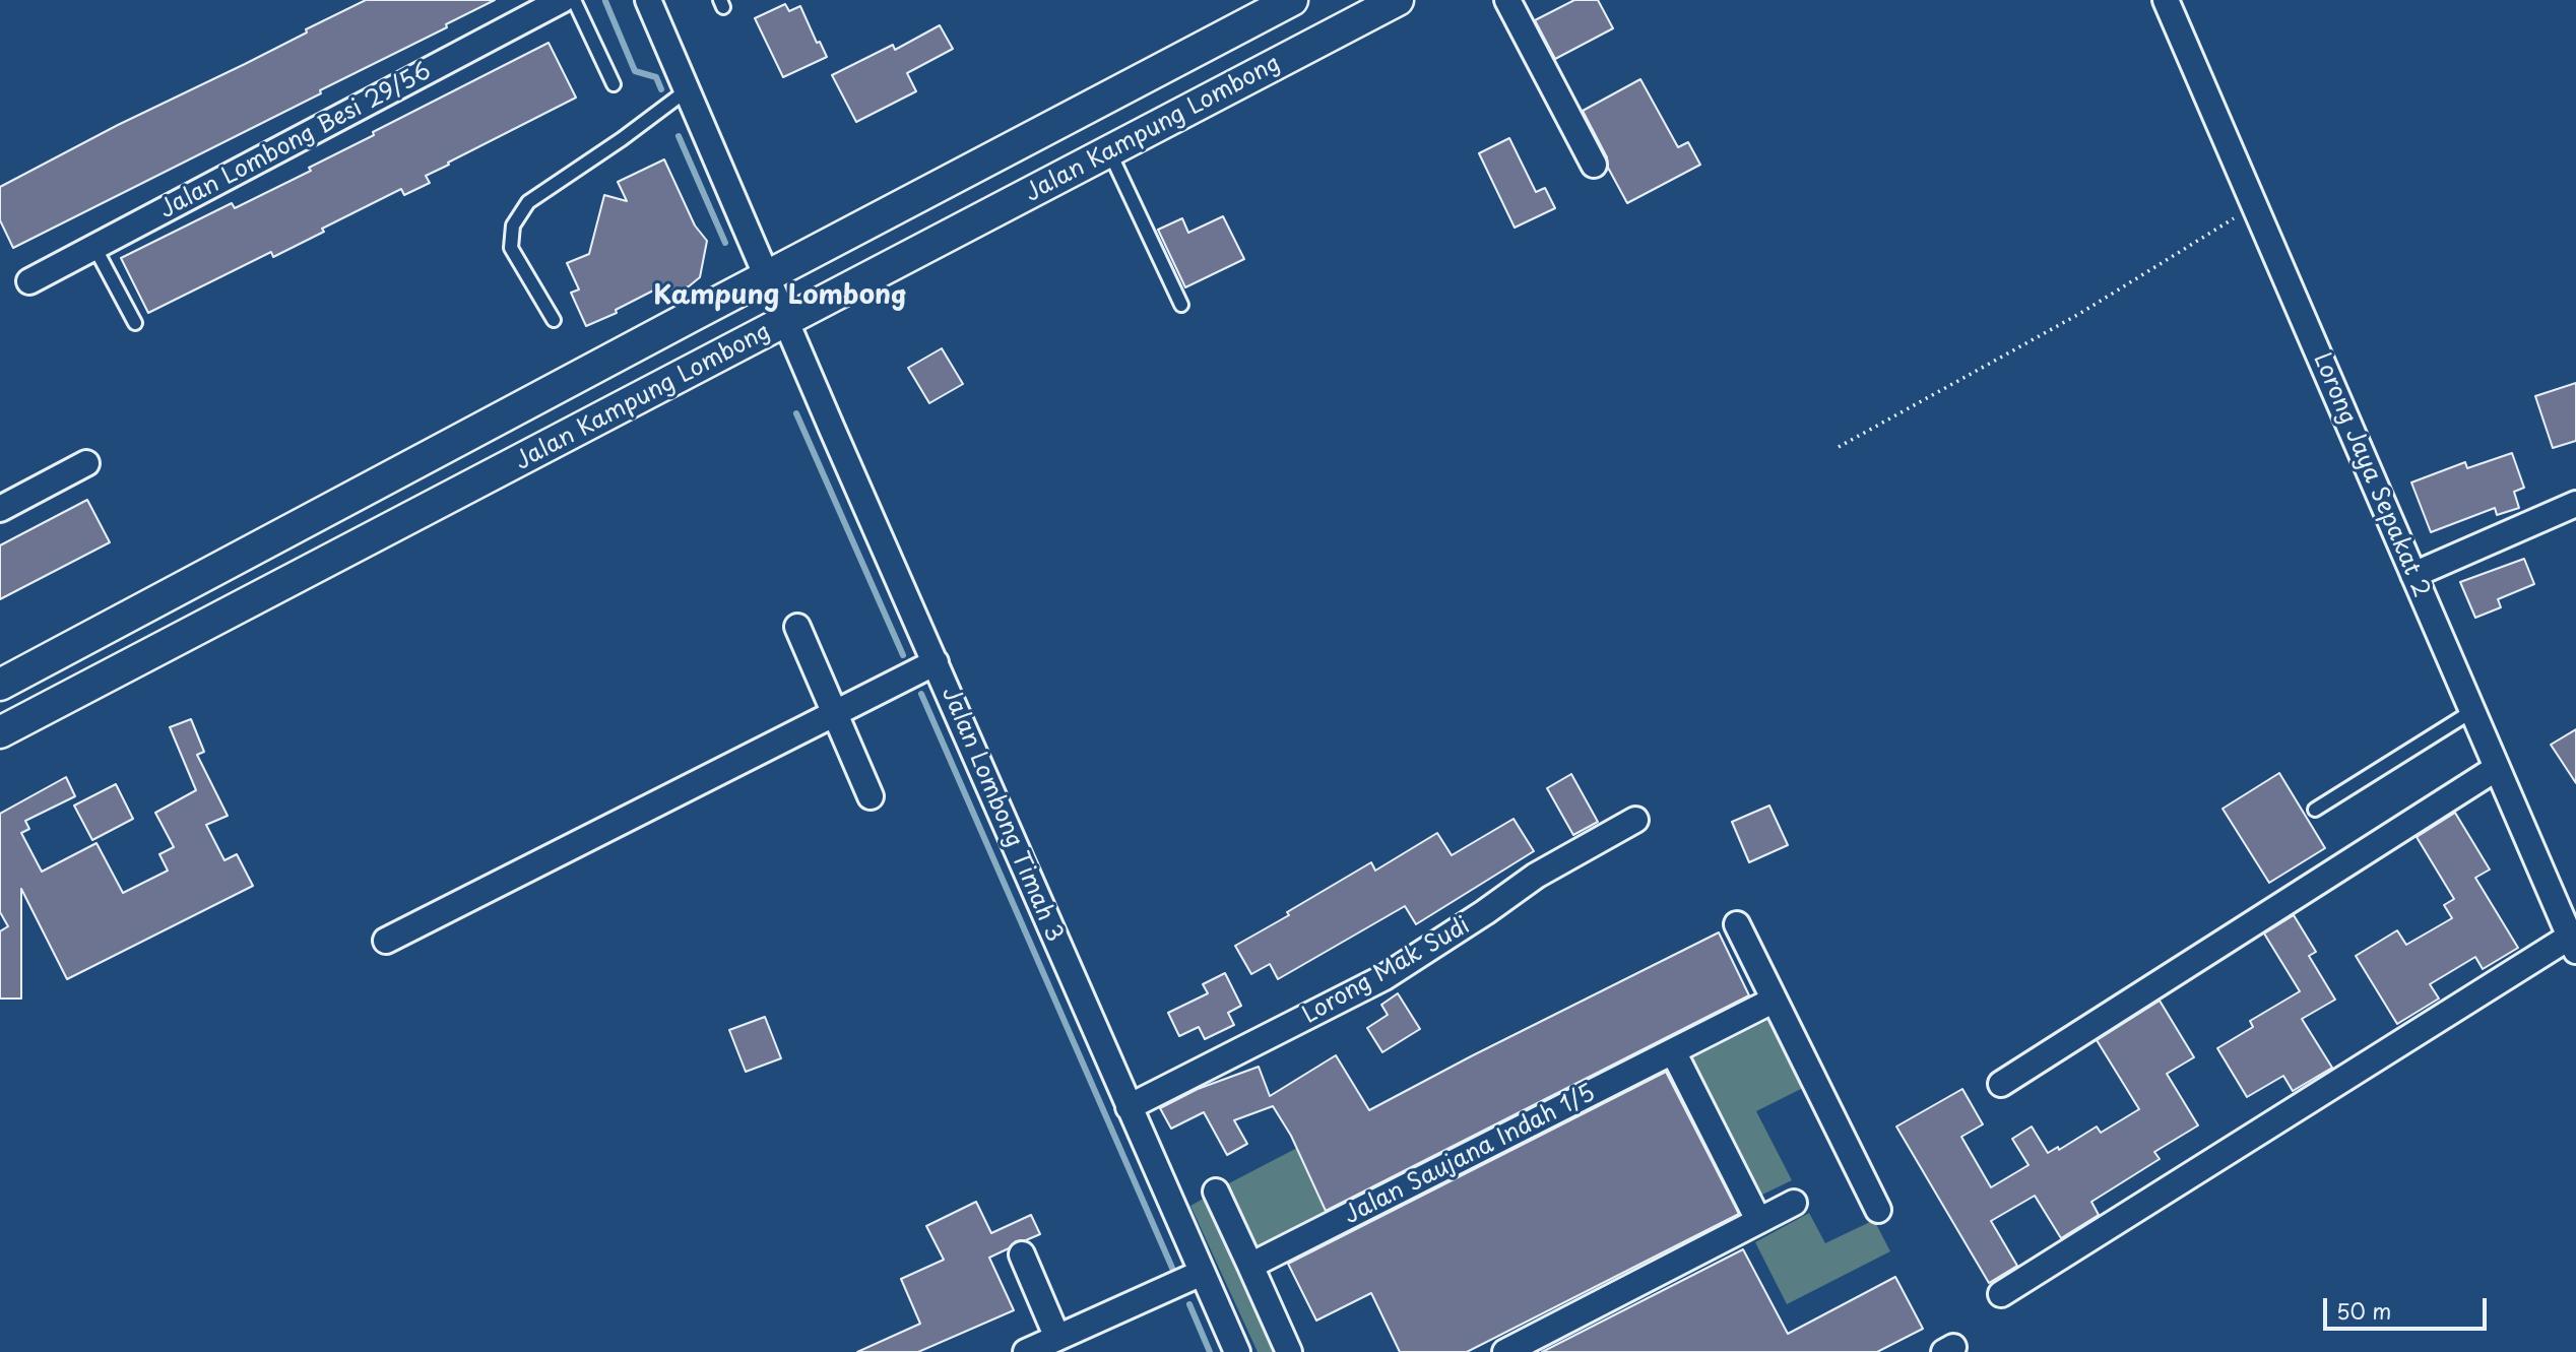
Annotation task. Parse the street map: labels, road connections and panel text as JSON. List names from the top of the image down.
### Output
{
  "streets": {
    "street": [
      "Jalan Kampung Lombong",
      "Jalan Lombong Besi 29/56",
      "Lorong Jaya Sepakat 2",
      "Jalan Lombong Timah 3",
      "Lorong Mak Sudi",
      "Jalan Saujana Indah 1/5"
    ]
  },
  "crossings": [
    ["Jalan Kampung Lombong", "Jalan Lombong Timah 3"],
    ["Jalan Lombong Timah 3", "Lorong Mak Sudi"]
  ],
  "districts": ["Kampung Lombong"],
  "scale_bar": "50 m"
}
